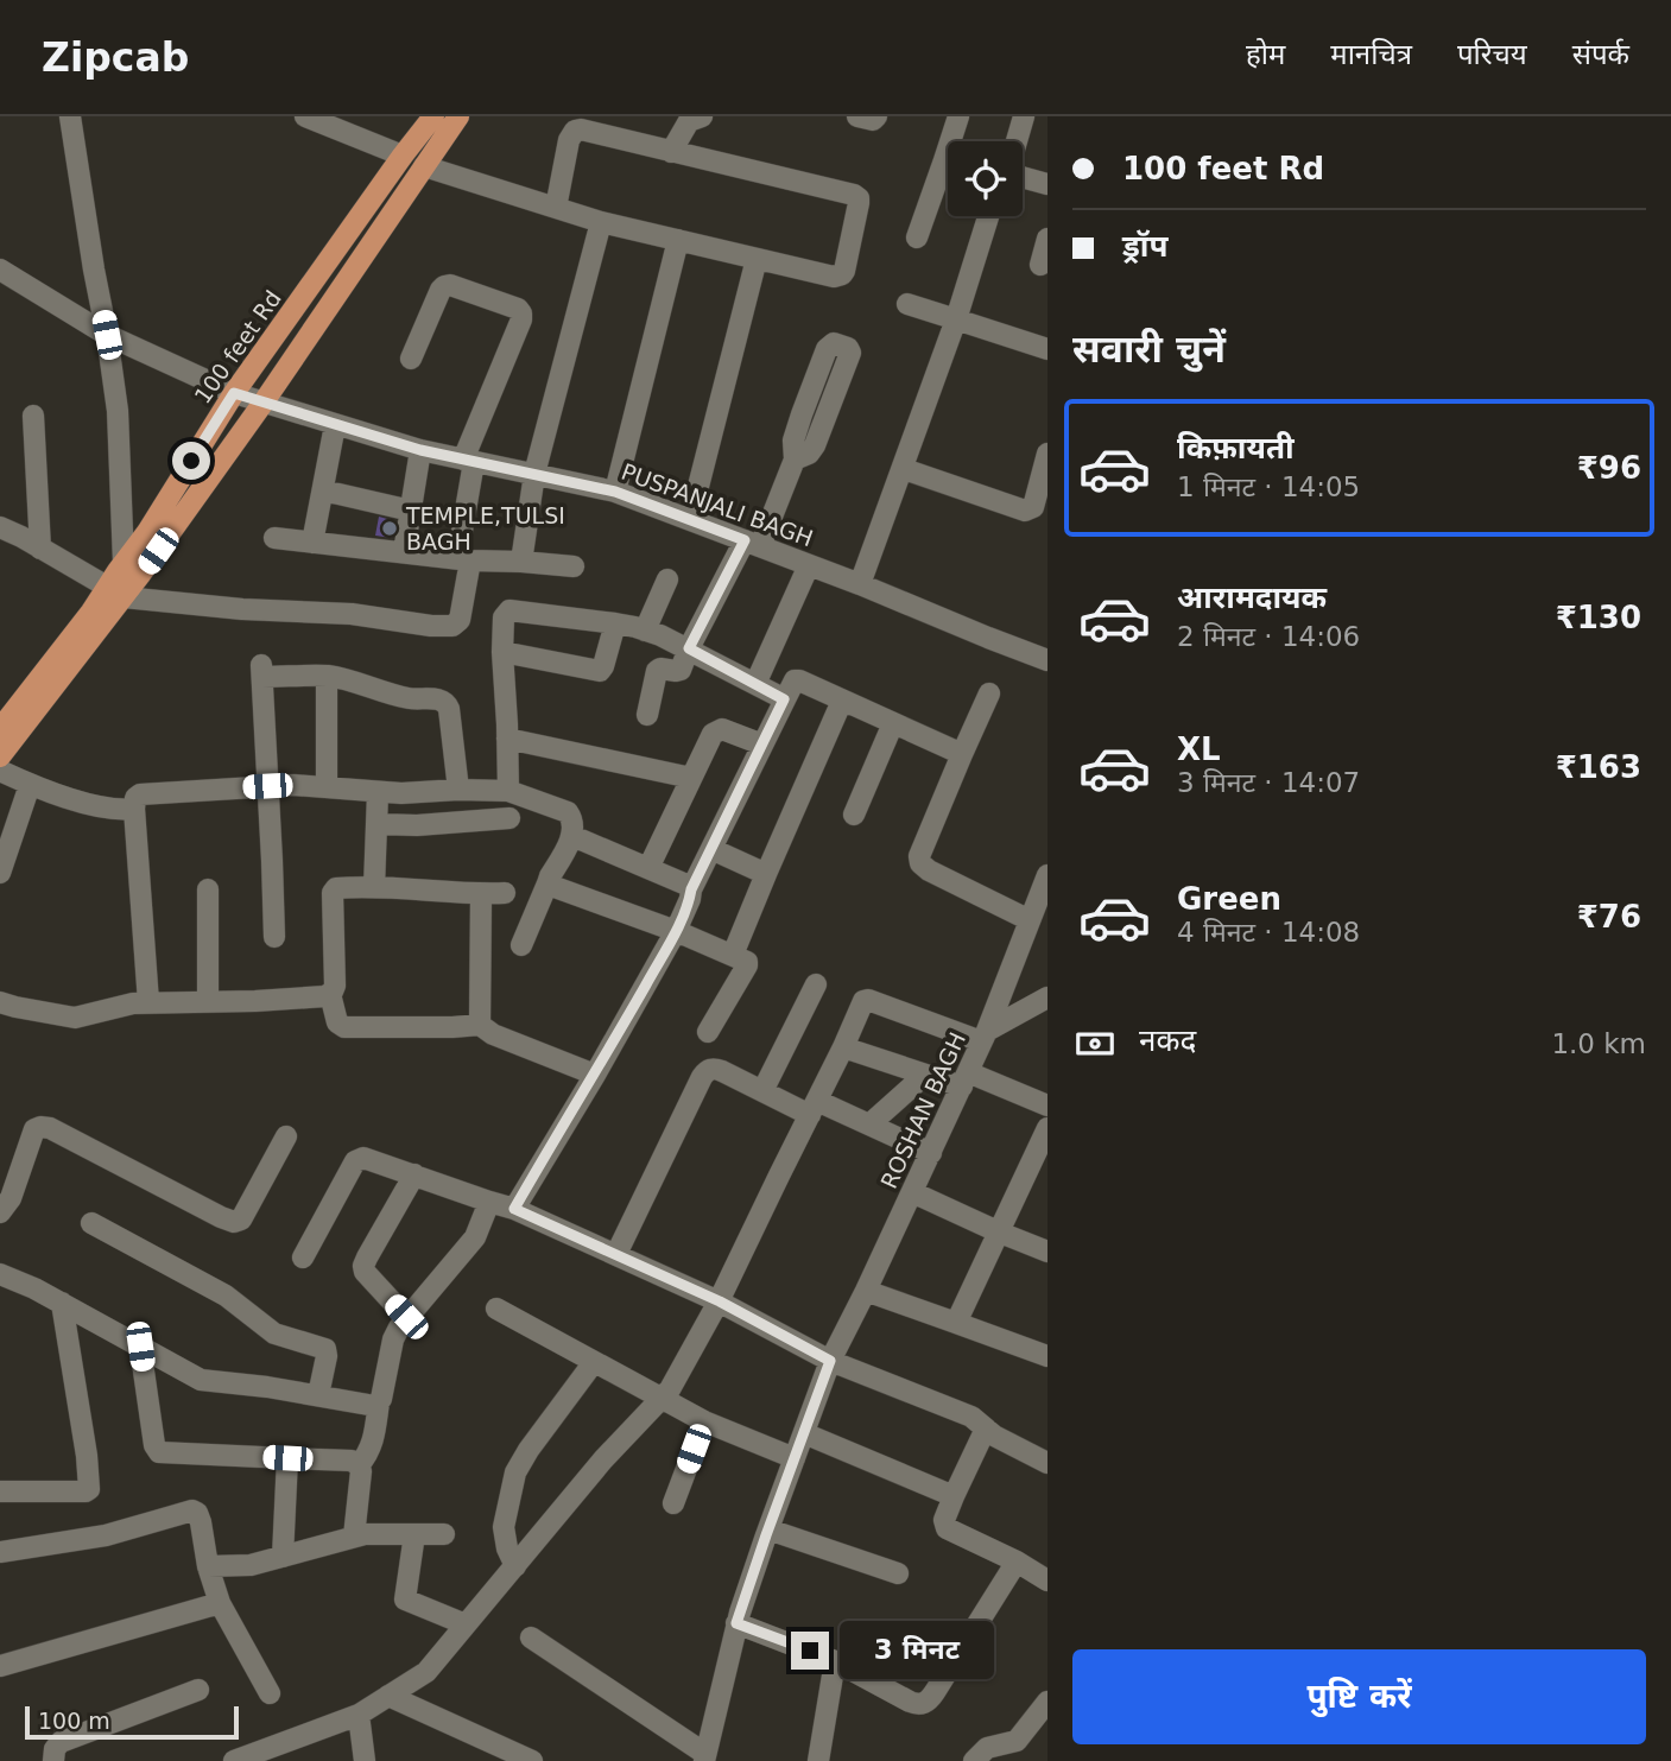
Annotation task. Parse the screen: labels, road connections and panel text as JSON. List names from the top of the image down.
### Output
{
  "streets": {
    "main road": ["100 feet Rd"],
    "street": ["PUSPANJALI BAGH", "ROSHAN BAGH"]
  },
  "crossings": [
    ["100 feet Rd", "PUSPANJALI BAGH"]
  ],
  "places": ["TEMPLE,TULSI BAGH"],
  "scale_bar": "100 m",
  "page": {
    "header": "Zipcab",
    "nav": [
      "होम",
      "मानचित्र",
      "परिचय",
      "संपर्क"
    ],
    "banner": ["100 feet Rd", "ड्रॉप"],
    "heading": "सवारी चुनें",
    "list": [
      {
        "name": "किफ़ायती",
        "note": "1 मिनट · 14:05",
        "value": "₹96"
      },
      {
        "name": "आरामदायक",
        "note": "2 मिनट · 14:06",
        "value": "₹130"
      },
      {
        "name": "XL",
        "note": "3 मिनट · 14:07",
        "value": "₹163"
      },
      {
        "name": "Green",
        "note": "4 मिनट · 14:08",
        "value": "₹76"
      }
    ],
    "pay": ["नकद", "1.0 km"],
    "bubble": "3 मिनट",
    "buttons": "पुष्टि करें",
    "scale": "100 m"
  }
}
